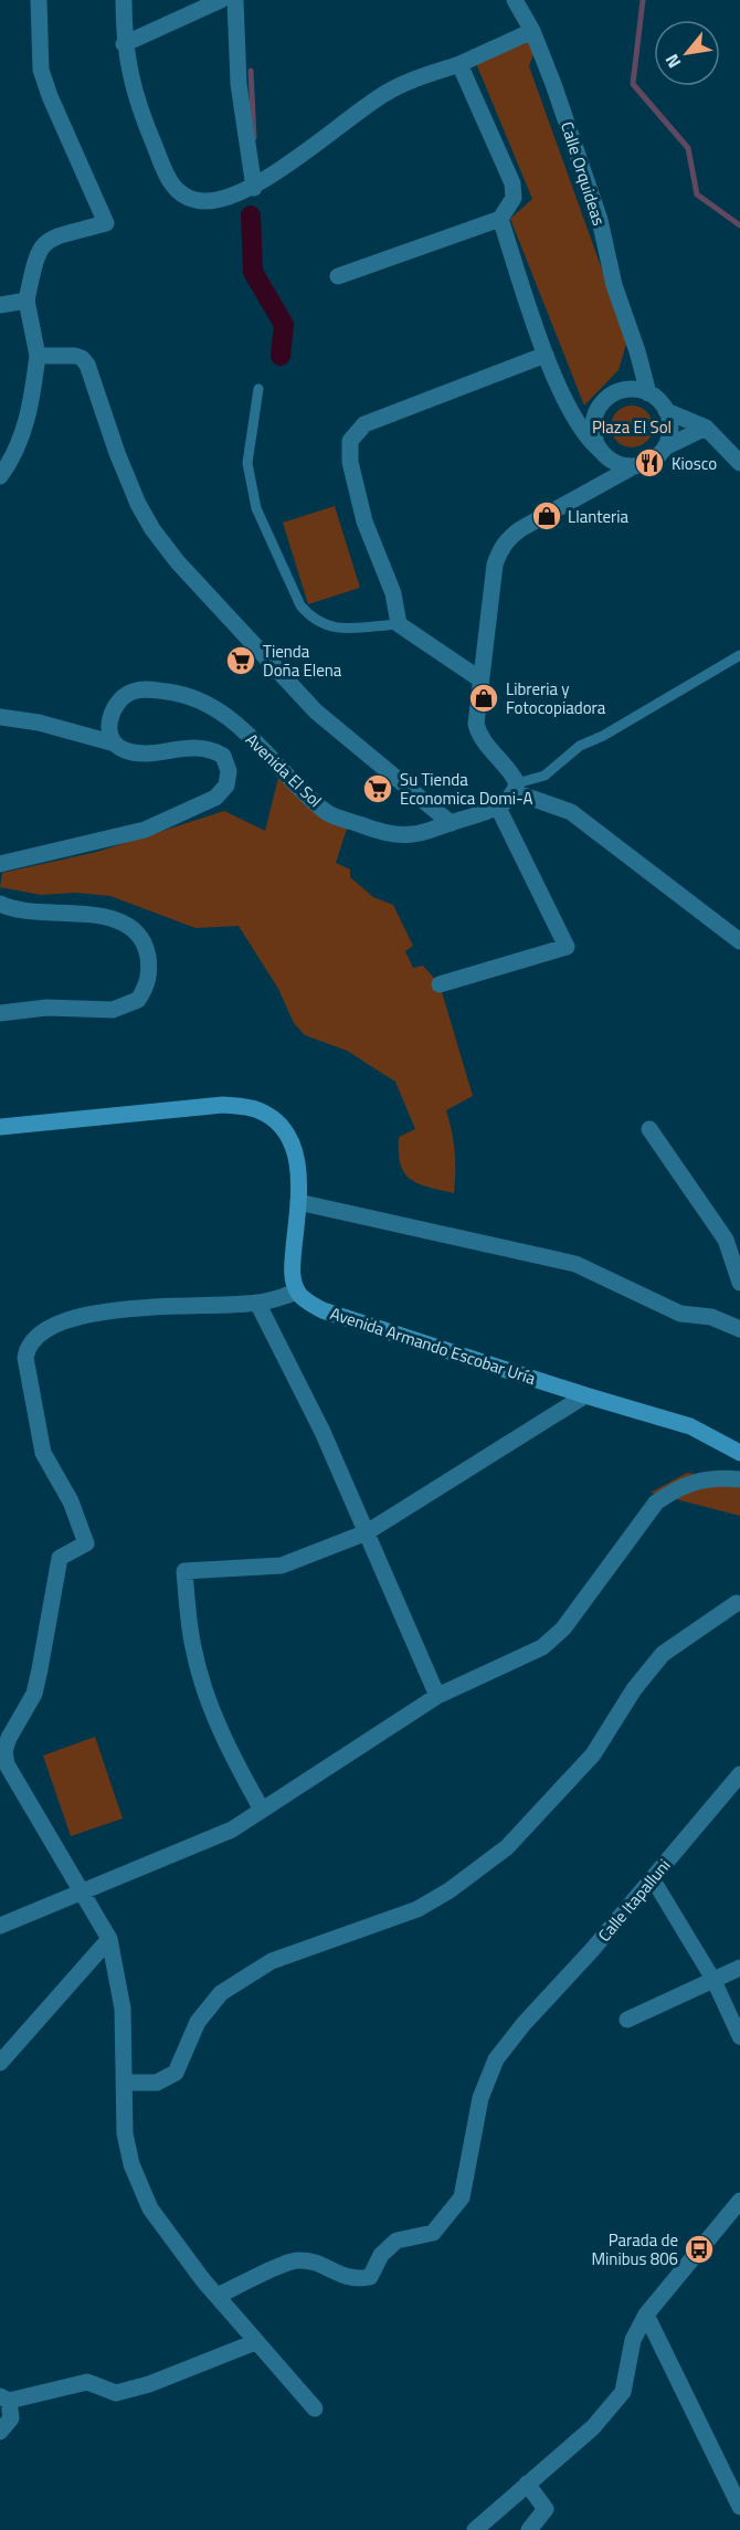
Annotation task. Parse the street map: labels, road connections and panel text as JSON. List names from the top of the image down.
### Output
{
  "streets": {
    "main road": ["Avenida Armando Escobar Uría"],
    "street": ["Calle Orquideas", "Avenida El Sol", "Calle Itapalluni"]
  },
  "parks": ["Plaza El Sol"],
  "places": {
    "restaurant": ["Kiosco"],
    "shop": ["Llanteria", "Libreria y Fotocopiadora"],
    "supermarket": ["Tienda Doña Elena", "Su Tienda Economica Domi-A"],
    "bus stop": ["Parada de Minibus 806"]
  },
  "north": "bottom left"
}
